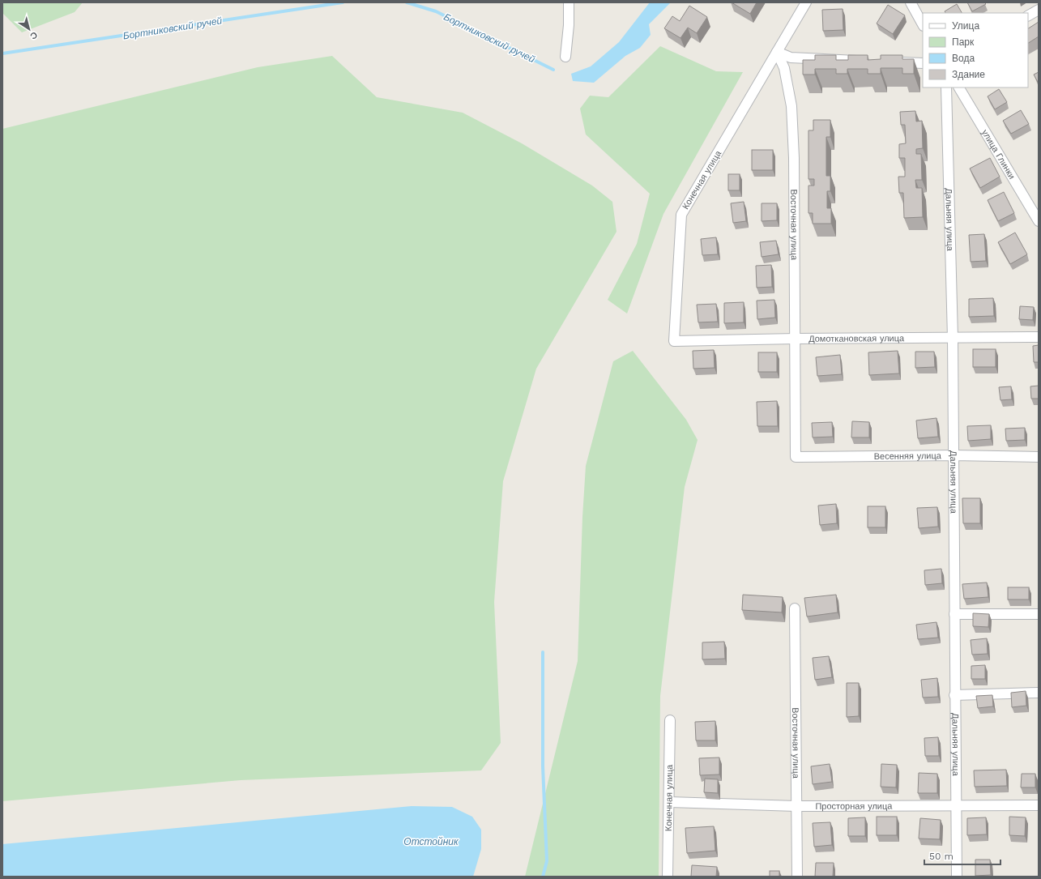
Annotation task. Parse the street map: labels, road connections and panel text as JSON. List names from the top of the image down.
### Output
{
  "streets": {
    "street": [
      "улица Глинки",
      "Конечная улица",
      "Дальняя улица",
      "Восточная улица",
      "Домоткановская улица",
      "Весенняя улица",
      "Просторная улица"
    ]
  },
  "crossings": [
    ["Конечная улица", "Восточная улица"],
    ["Конечная улица", "Домоткановская улица"],
    ["Конечная улица", "Просторная улица"],
    ["Дальняя улица", "Домоткановская улица"],
    ["Дальняя улица", "Весенняя улица"],
    ["Дальняя улица", "Просторная улица"],
    ["Восточная улица", "Домоткановская улица"],
    ["Восточная улица", "Весенняя улица"],
    ["Восточная улица", "Просторная улица"]
  ],
  "water": ["Бортниковский ручей", "Отстойник"],
  "legend": [
    "Улица",
    "Парк",
    "Вода",
    "Здание"
  ],
  "scale_bar": "50 m",
  "north": "bottom right"
}
